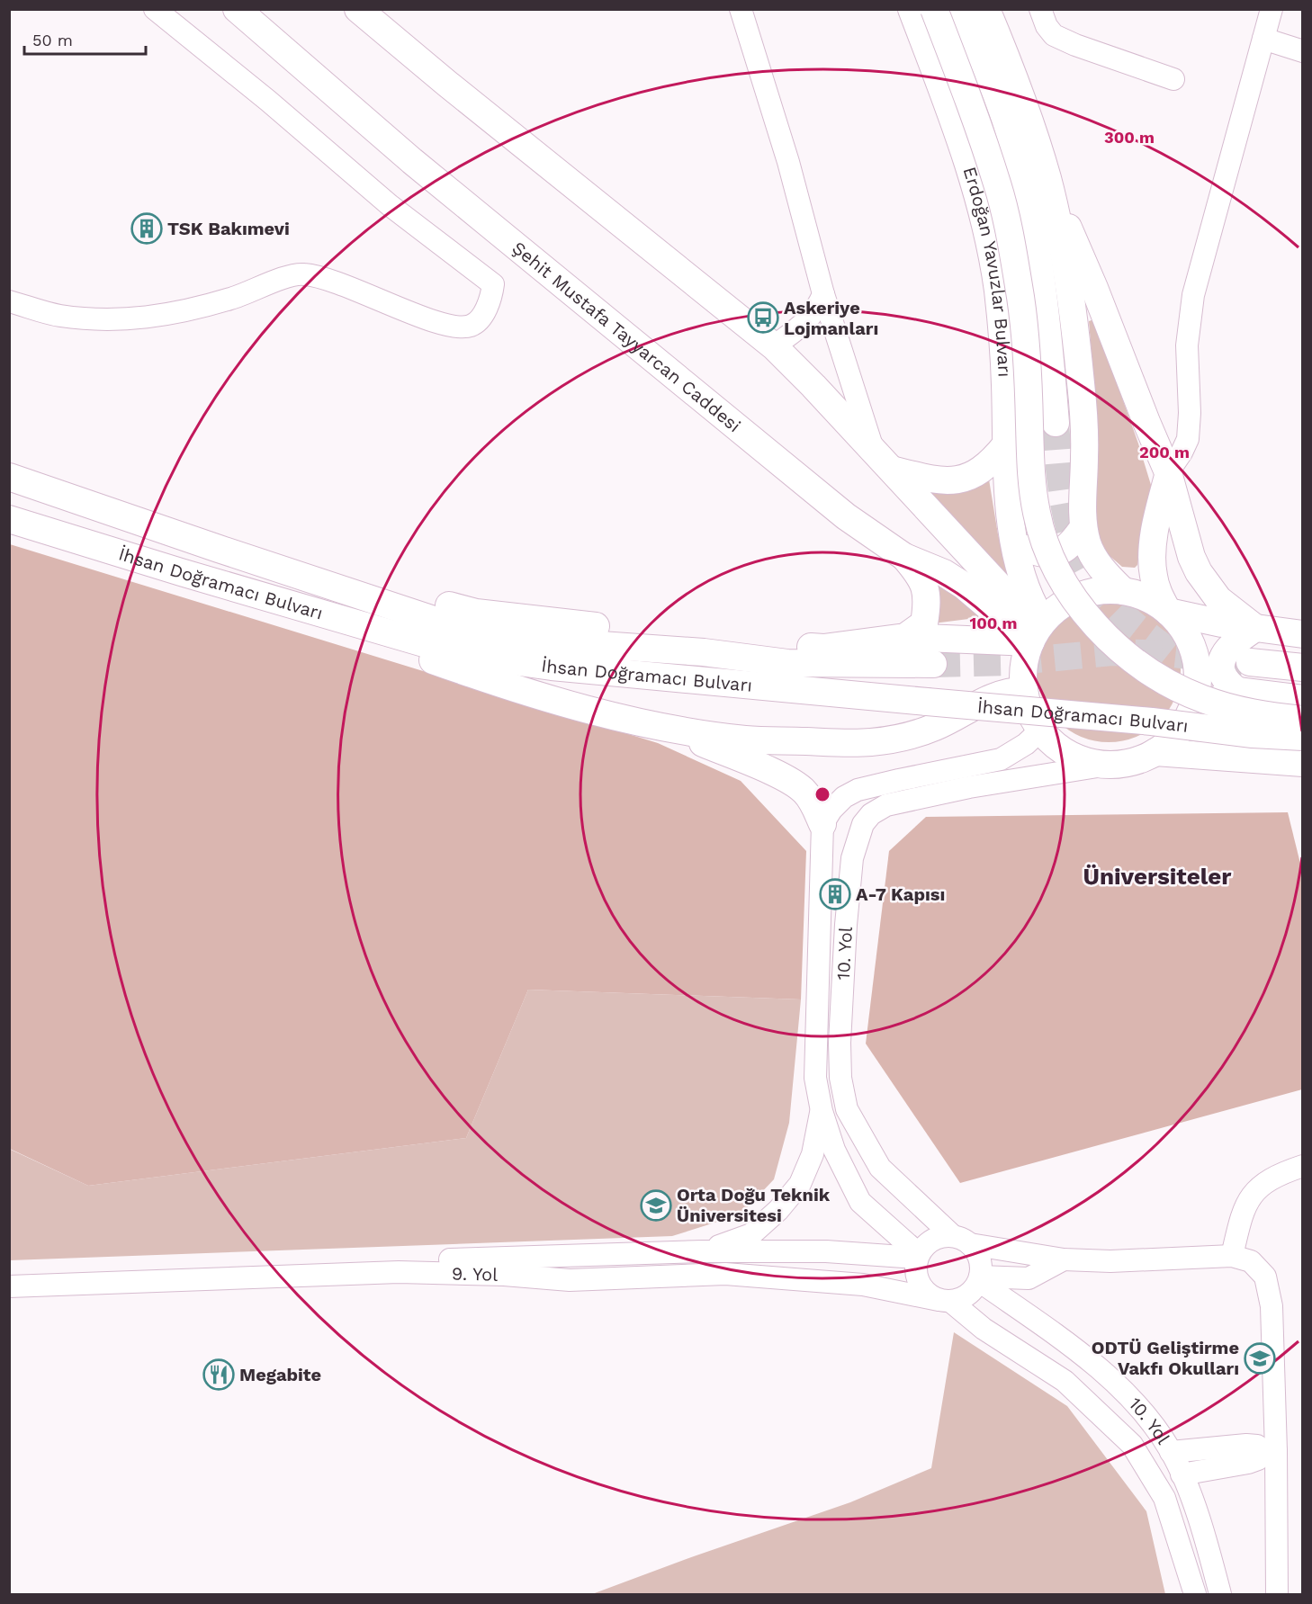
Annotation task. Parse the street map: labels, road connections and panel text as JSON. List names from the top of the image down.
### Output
{
  "streets": {
    "main road": ["Erdoğan Yavuzlar Bulvarı", "Şehit Mustafa Tayyarcan Caddesi", "İhsan Doğramacı Bulvarı"],
    "street": ["10. Yol", "9. Yol"]
  },
  "crossings": [
    ["Erdoğan Yavuzlar Bulvarı", "Şehit Mustafa Tayyarcan Caddesi"],
    ["Erdoğan Yavuzlar Bulvarı", "İhsan Doğramacı Bulvarı"],
    ["Erdoğan Yavuzlar Bulvarı", "10. Yol"],
    ["Şehit Mustafa Tayyarcan Caddesi", "İhsan Doğramacı Bulvarı"],
    ["Şehit Mustafa Tayyarcan Caddesi", "10. Yol"],
    ["İhsan Doğramacı Bulvarı", "10. Yol"],
    ["10. Yol", "9. Yol"]
  ],
  "districts": ["Üniversiteler"],
  "places": {
    "building": ["TSK Bakımevi", "A-7 Kapısı"],
    "bus stop": ["Askeriye Lojmanları"],
    "school or university": ["Orta Doğu Teknik Üniversitesi", "ODTÜ Geliştirme Vakfı Okulları"],
    "restaurant": ["Megabite"]
  },
  "scale_bar": "50 m",
  "rings": ["300 m", "200 m", "100 m"]
}
